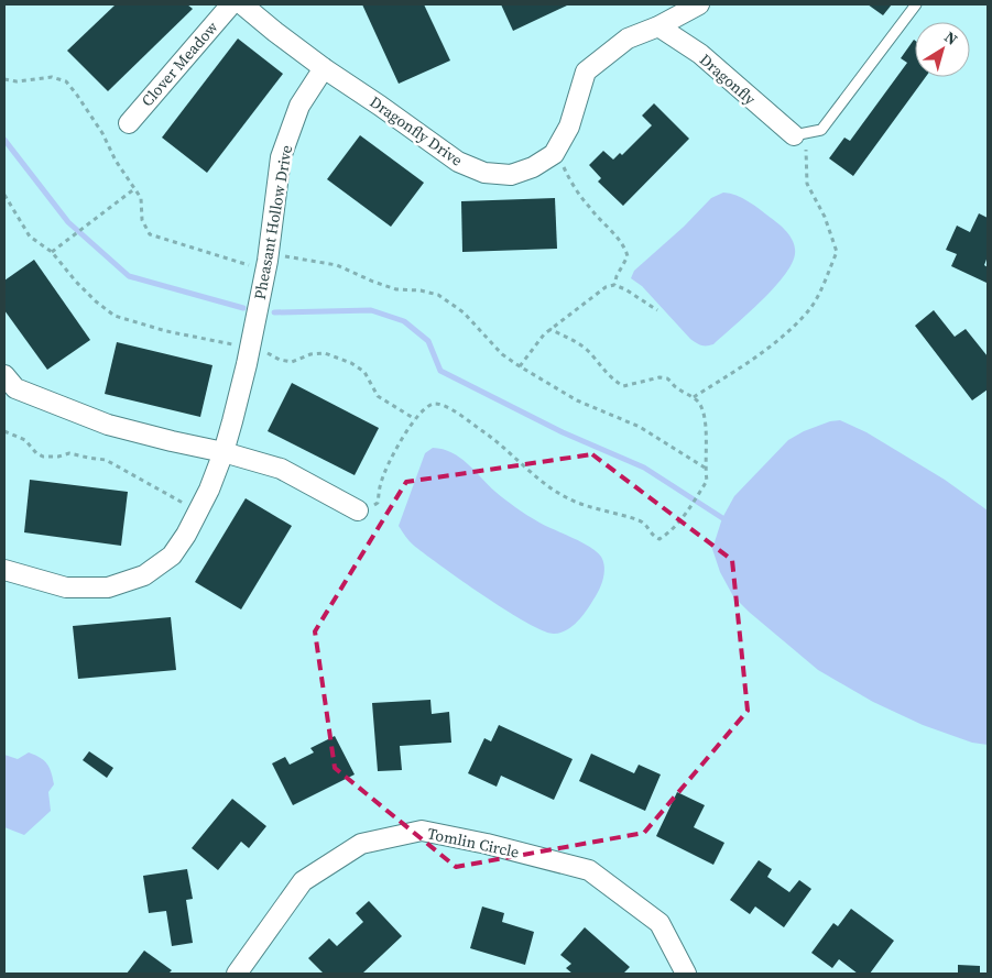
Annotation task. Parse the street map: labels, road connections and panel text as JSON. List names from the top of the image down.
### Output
{
  "streets": {
    "street": [
      "Clover Meadow",
      "Dragonfly",
      "Dragonfly Drive",
      "Pheasant Hollow Drive",
      "Tomlin Circle"
    ]
  },
  "crossings": [
    ["Dragonfly", "Dragonfly Drive"],
    ["Dragonfly Drive", "Pheasant Hollow Drive"]
  ],
  "north": "top right"
}
